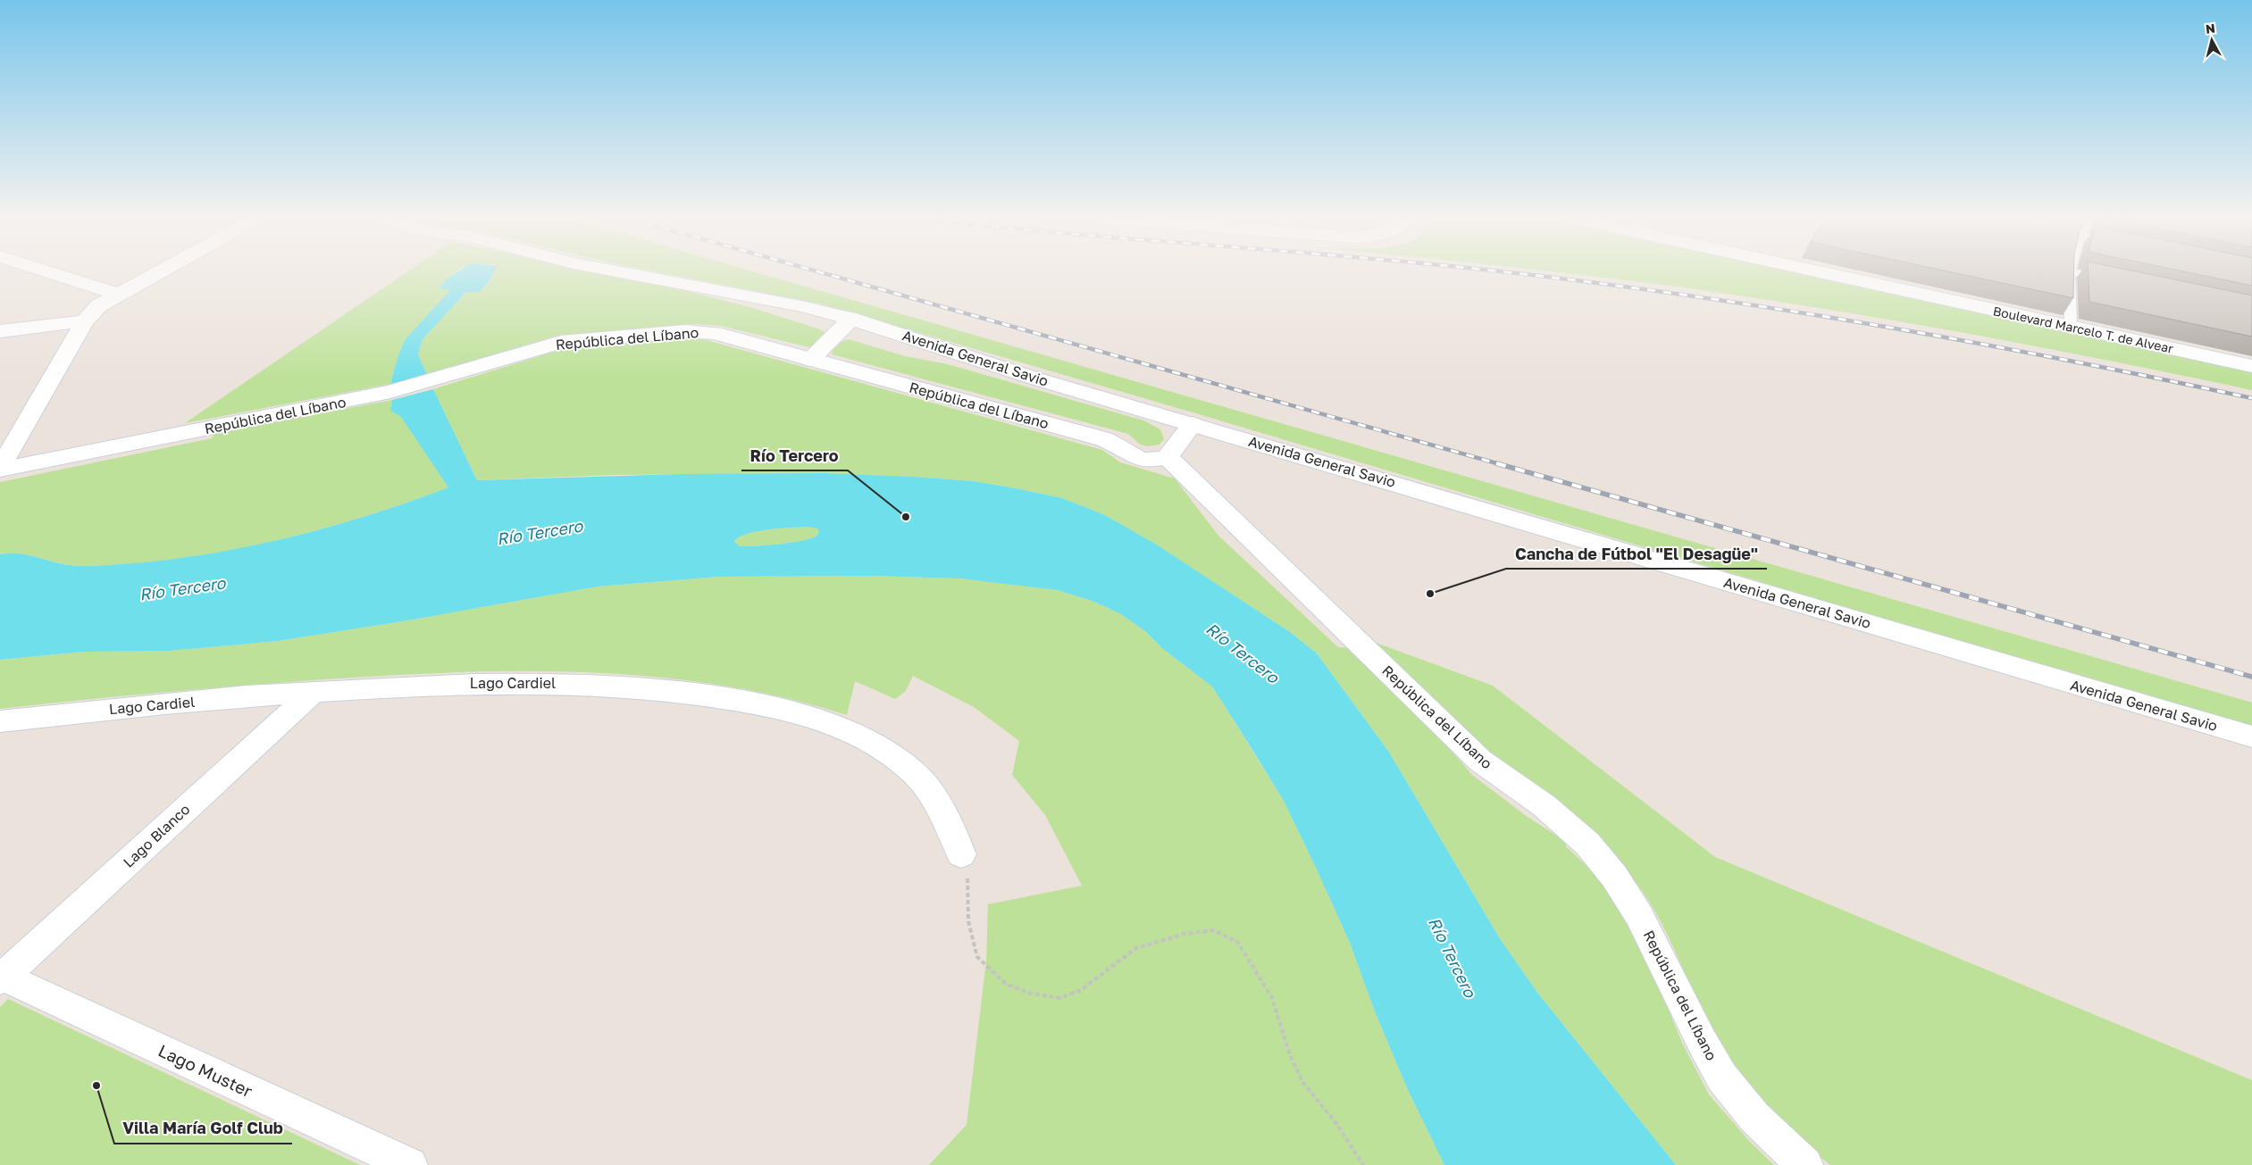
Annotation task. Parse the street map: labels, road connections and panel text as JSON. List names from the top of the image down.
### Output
{
  "streets": {
    "street": [
      "Boulevard Marcelo T. de Alvear",
      "República del Líbano",
      "Avenida General Savio",
      "Lago Cardiel",
      "Lago Blanco",
      "Lago Muster"
    ]
  },
  "crossings": [
    ["Lago Cardiel", "Lago Blanco"],
    ["Lago Blanco", "Lago Muster"]
  ],
  "water": ["Río Tercero"],
  "places": ["Río Tercero", "Cancha de Fútbol \"El Desagüe\"", "Villa María Golf Club"],
  "north": "top"
}
